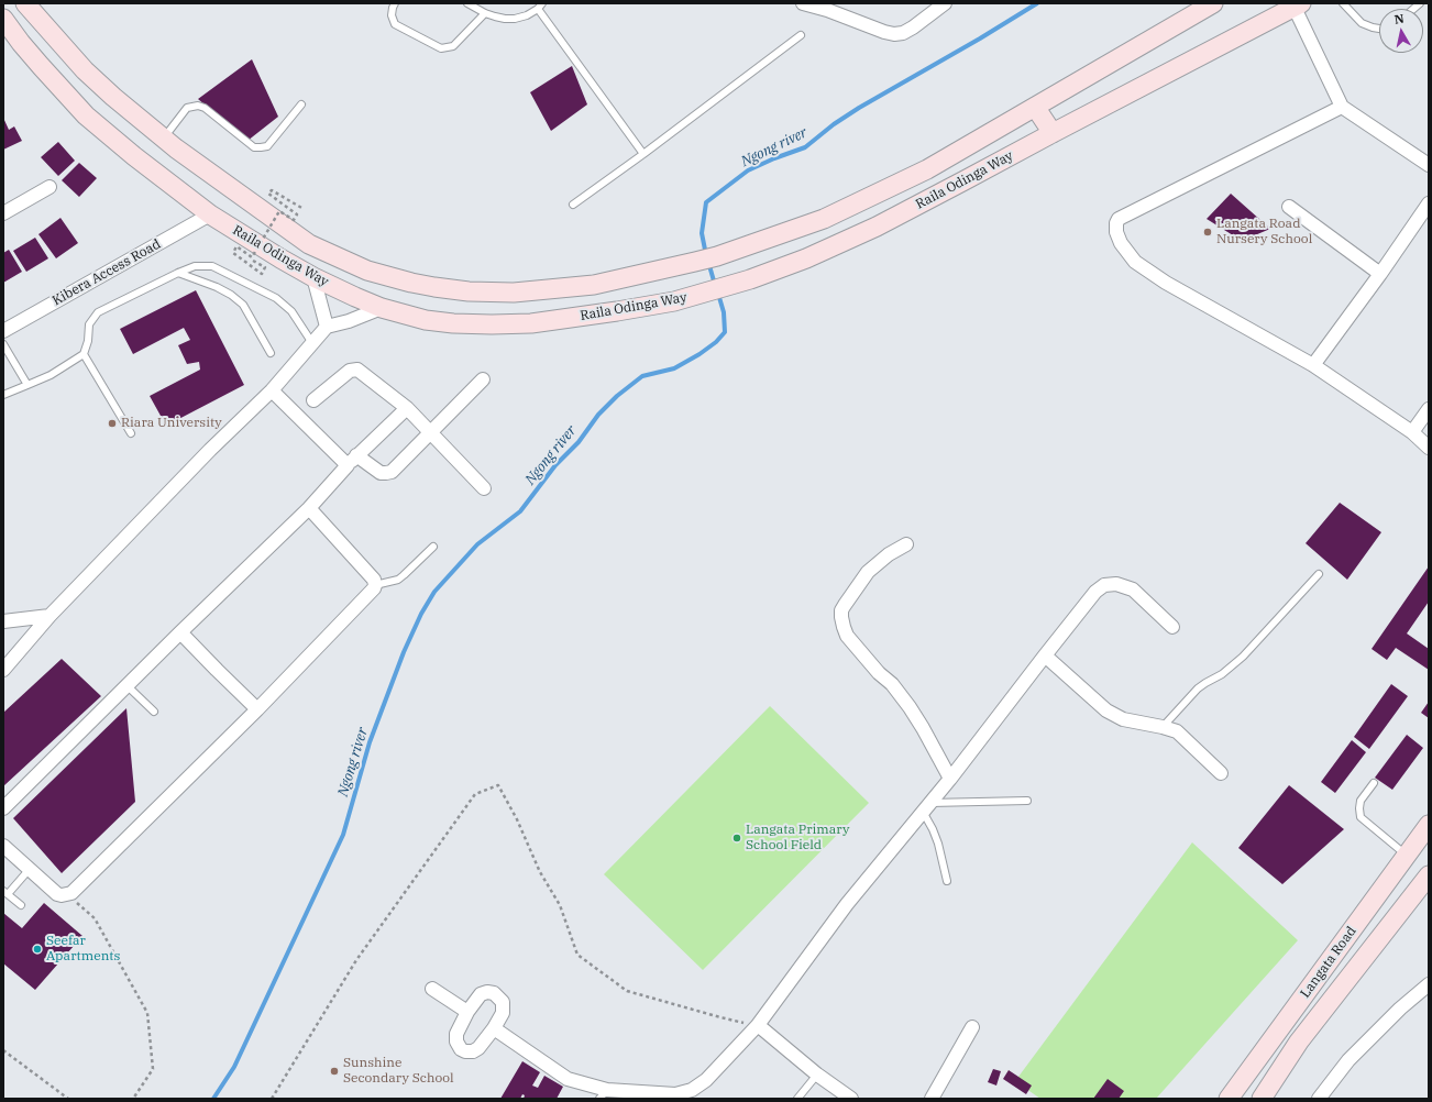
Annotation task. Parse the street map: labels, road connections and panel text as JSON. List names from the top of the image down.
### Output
{
  "streets": {
    "main road": ["Raila Odinga Way", "Langata Road"],
    "street": ["Kibera Access Road"]
  },
  "crossings": [
    ["Raila Odinga Way", "Kibera Access Road"]
  ],
  "water": ["Ngong river"],
  "places": [
    "Langata Road Nursery School",
    "Riara University",
    "Langata Primary School Field",
    "Seefar Apartments",
    "Sunshine Secondary School"
  ],
  "north": "top"
}
